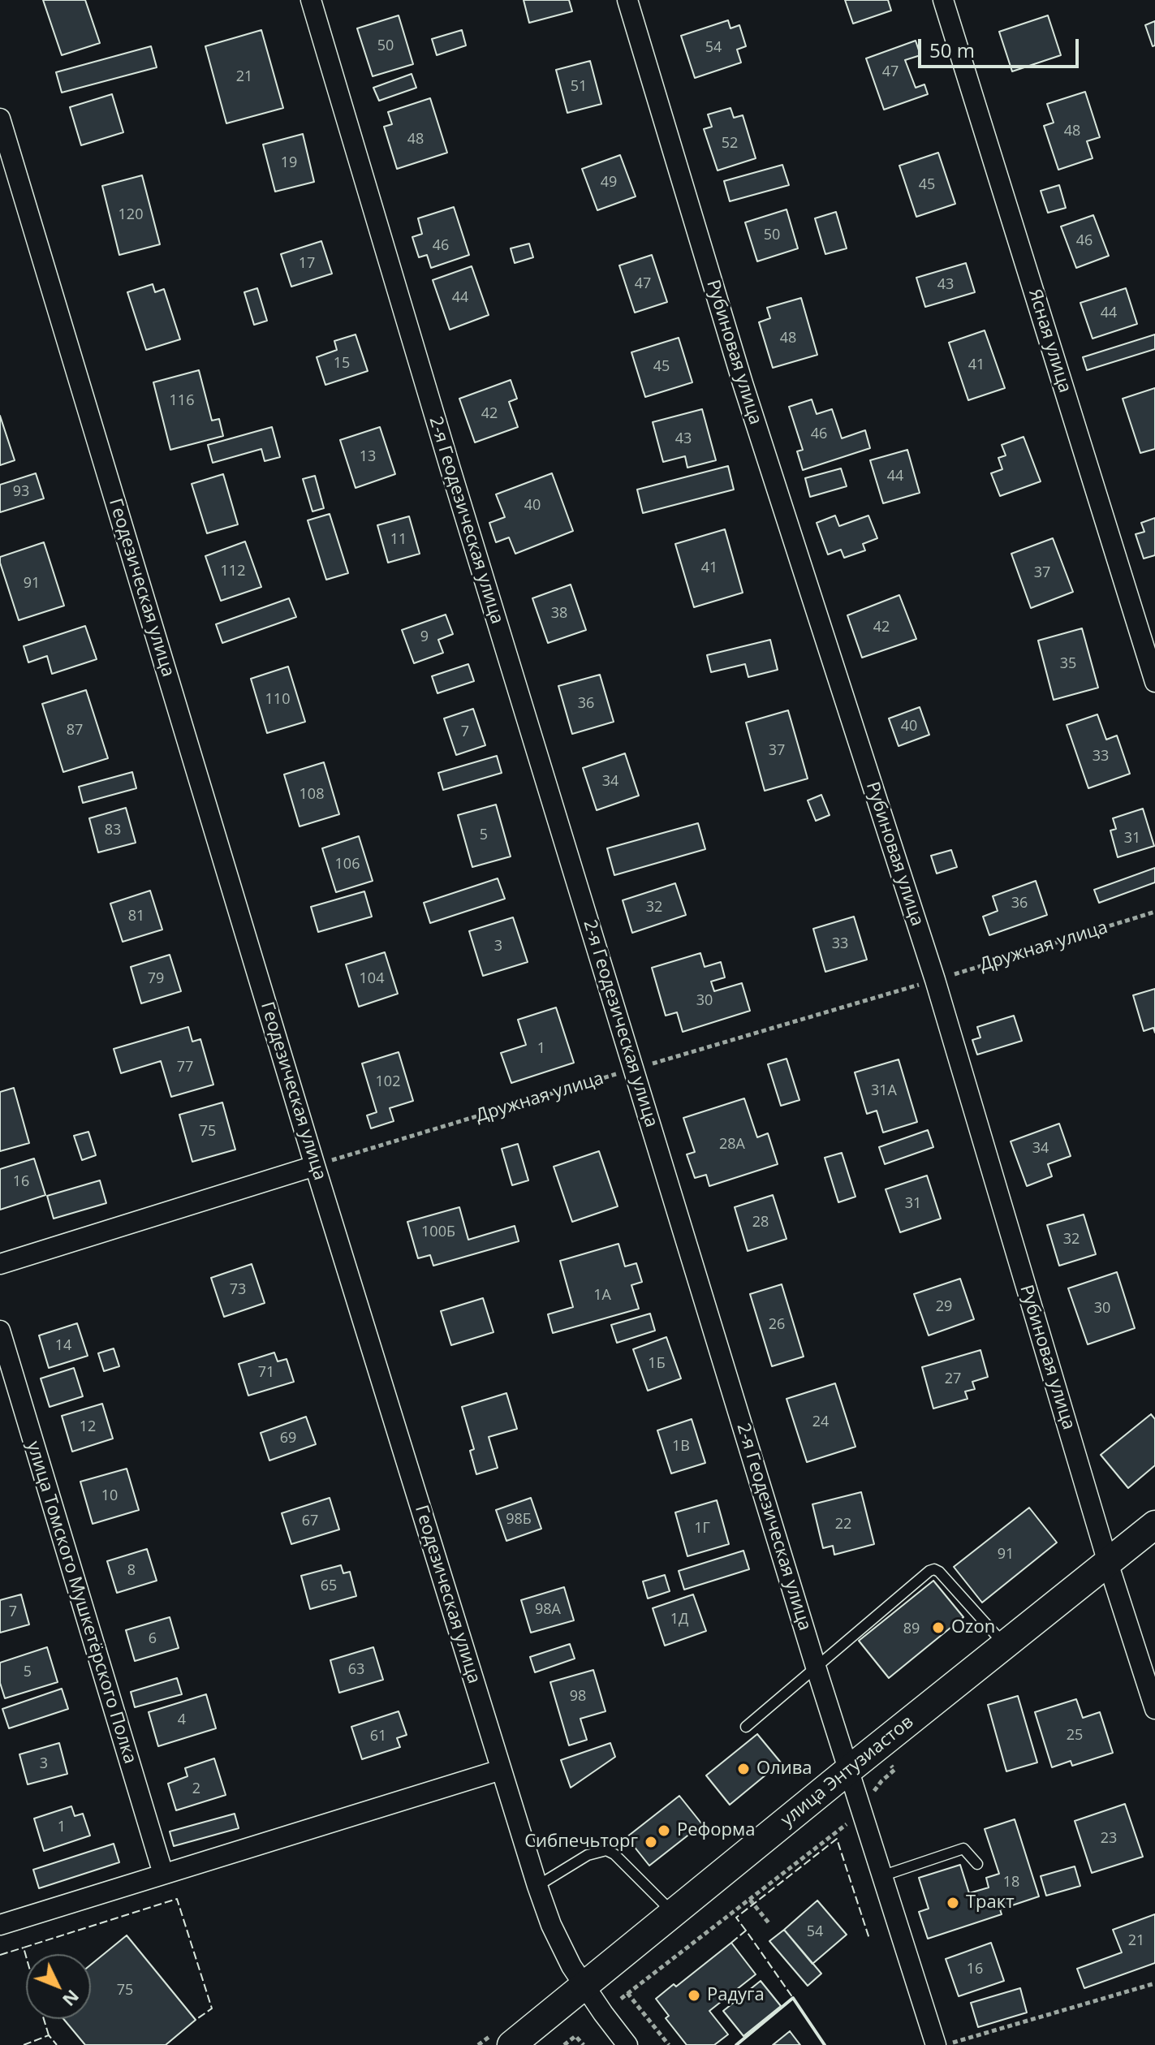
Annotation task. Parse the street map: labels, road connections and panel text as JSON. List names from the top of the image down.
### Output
{
  "streets": {
    "street": [
      "Ясная улица",
      "Рубиновая улица",
      "2-я Геодезическая улица",
      "Геодезическая улица",
      "улица Томского Мушкетёрского Полка",
      "улица Энтузиастов"
    ],
    "path": ["Дружная улица"]
  },
  "crossings": [
    ["Рубиновая улица", "Дружная улица"],
    ["Рубиновая улица", "улица Энтузиастов"],
    ["2-я Геодезическая улица", "Дружная улица"],
    ["2-я Геодезическая улица", "улица Энтузиастов"],
    ["Геодезическая улица", "Дружная улица"],
    ["Геодезическая улица", "улица Энтузиастов"]
  ],
  "places": [
    "Ozon",
    "Олива",
    "Реформа",
    "Сибпечьторг",
    "Тракт",
    "Радуга"
  ],
  "house_numbers": [
    "50",
    "54",
    "47",
    "21",
    "51",
    "48",
    "48",
    "52",
    "19",
    "49",
    "45",
    "120",
    "50",
    "46",
    "46",
    "17",
    "47",
    "43",
    "44",
    "44",
    "48",
    "15",
    "41",
    "45",
    "116",
    "42",
    "46",
    "43",
    "13",
    "44",
    "93",
    "40",
    "11",
    "41",
    "112",
    "37",
    "91",
    "38",
    "42",
    "9",
    "35",
    "110",
    "36",
    "40",
    "87",
    "7",
    "37",
    "33",
    "34",
    "108",
    "83",
    "5",
    "31",
    "106",
    "36",
    "32",
    "81",
    "33",
    "3",
    "79",
    "104",
    "30",
    "1",
    "77",
    "102",
    "31А",
    "75",
    "28А",
    "34",
    "16",
    "31",
    "28",
    "100Б",
    "32",
    "73",
    "1А",
    "29",
    "30",
    "26",
    "14",
    "1Б",
    "71",
    "27",
    "24",
    "12",
    "69",
    "1В",
    "10",
    "98Б",
    "67",
    "22",
    "1Г",
    "91",
    "8",
    "65",
    "98А",
    "7",
    "1Д",
    "89",
    "6",
    "63",
    "5",
    "98",
    "4",
    "25",
    "61",
    "3",
    "2",
    "1",
    "23",
    "18",
    "54",
    "21",
    "16",
    "75"
  ],
  "scale_bar": "50 m",
  "north": "bottom right"
}
